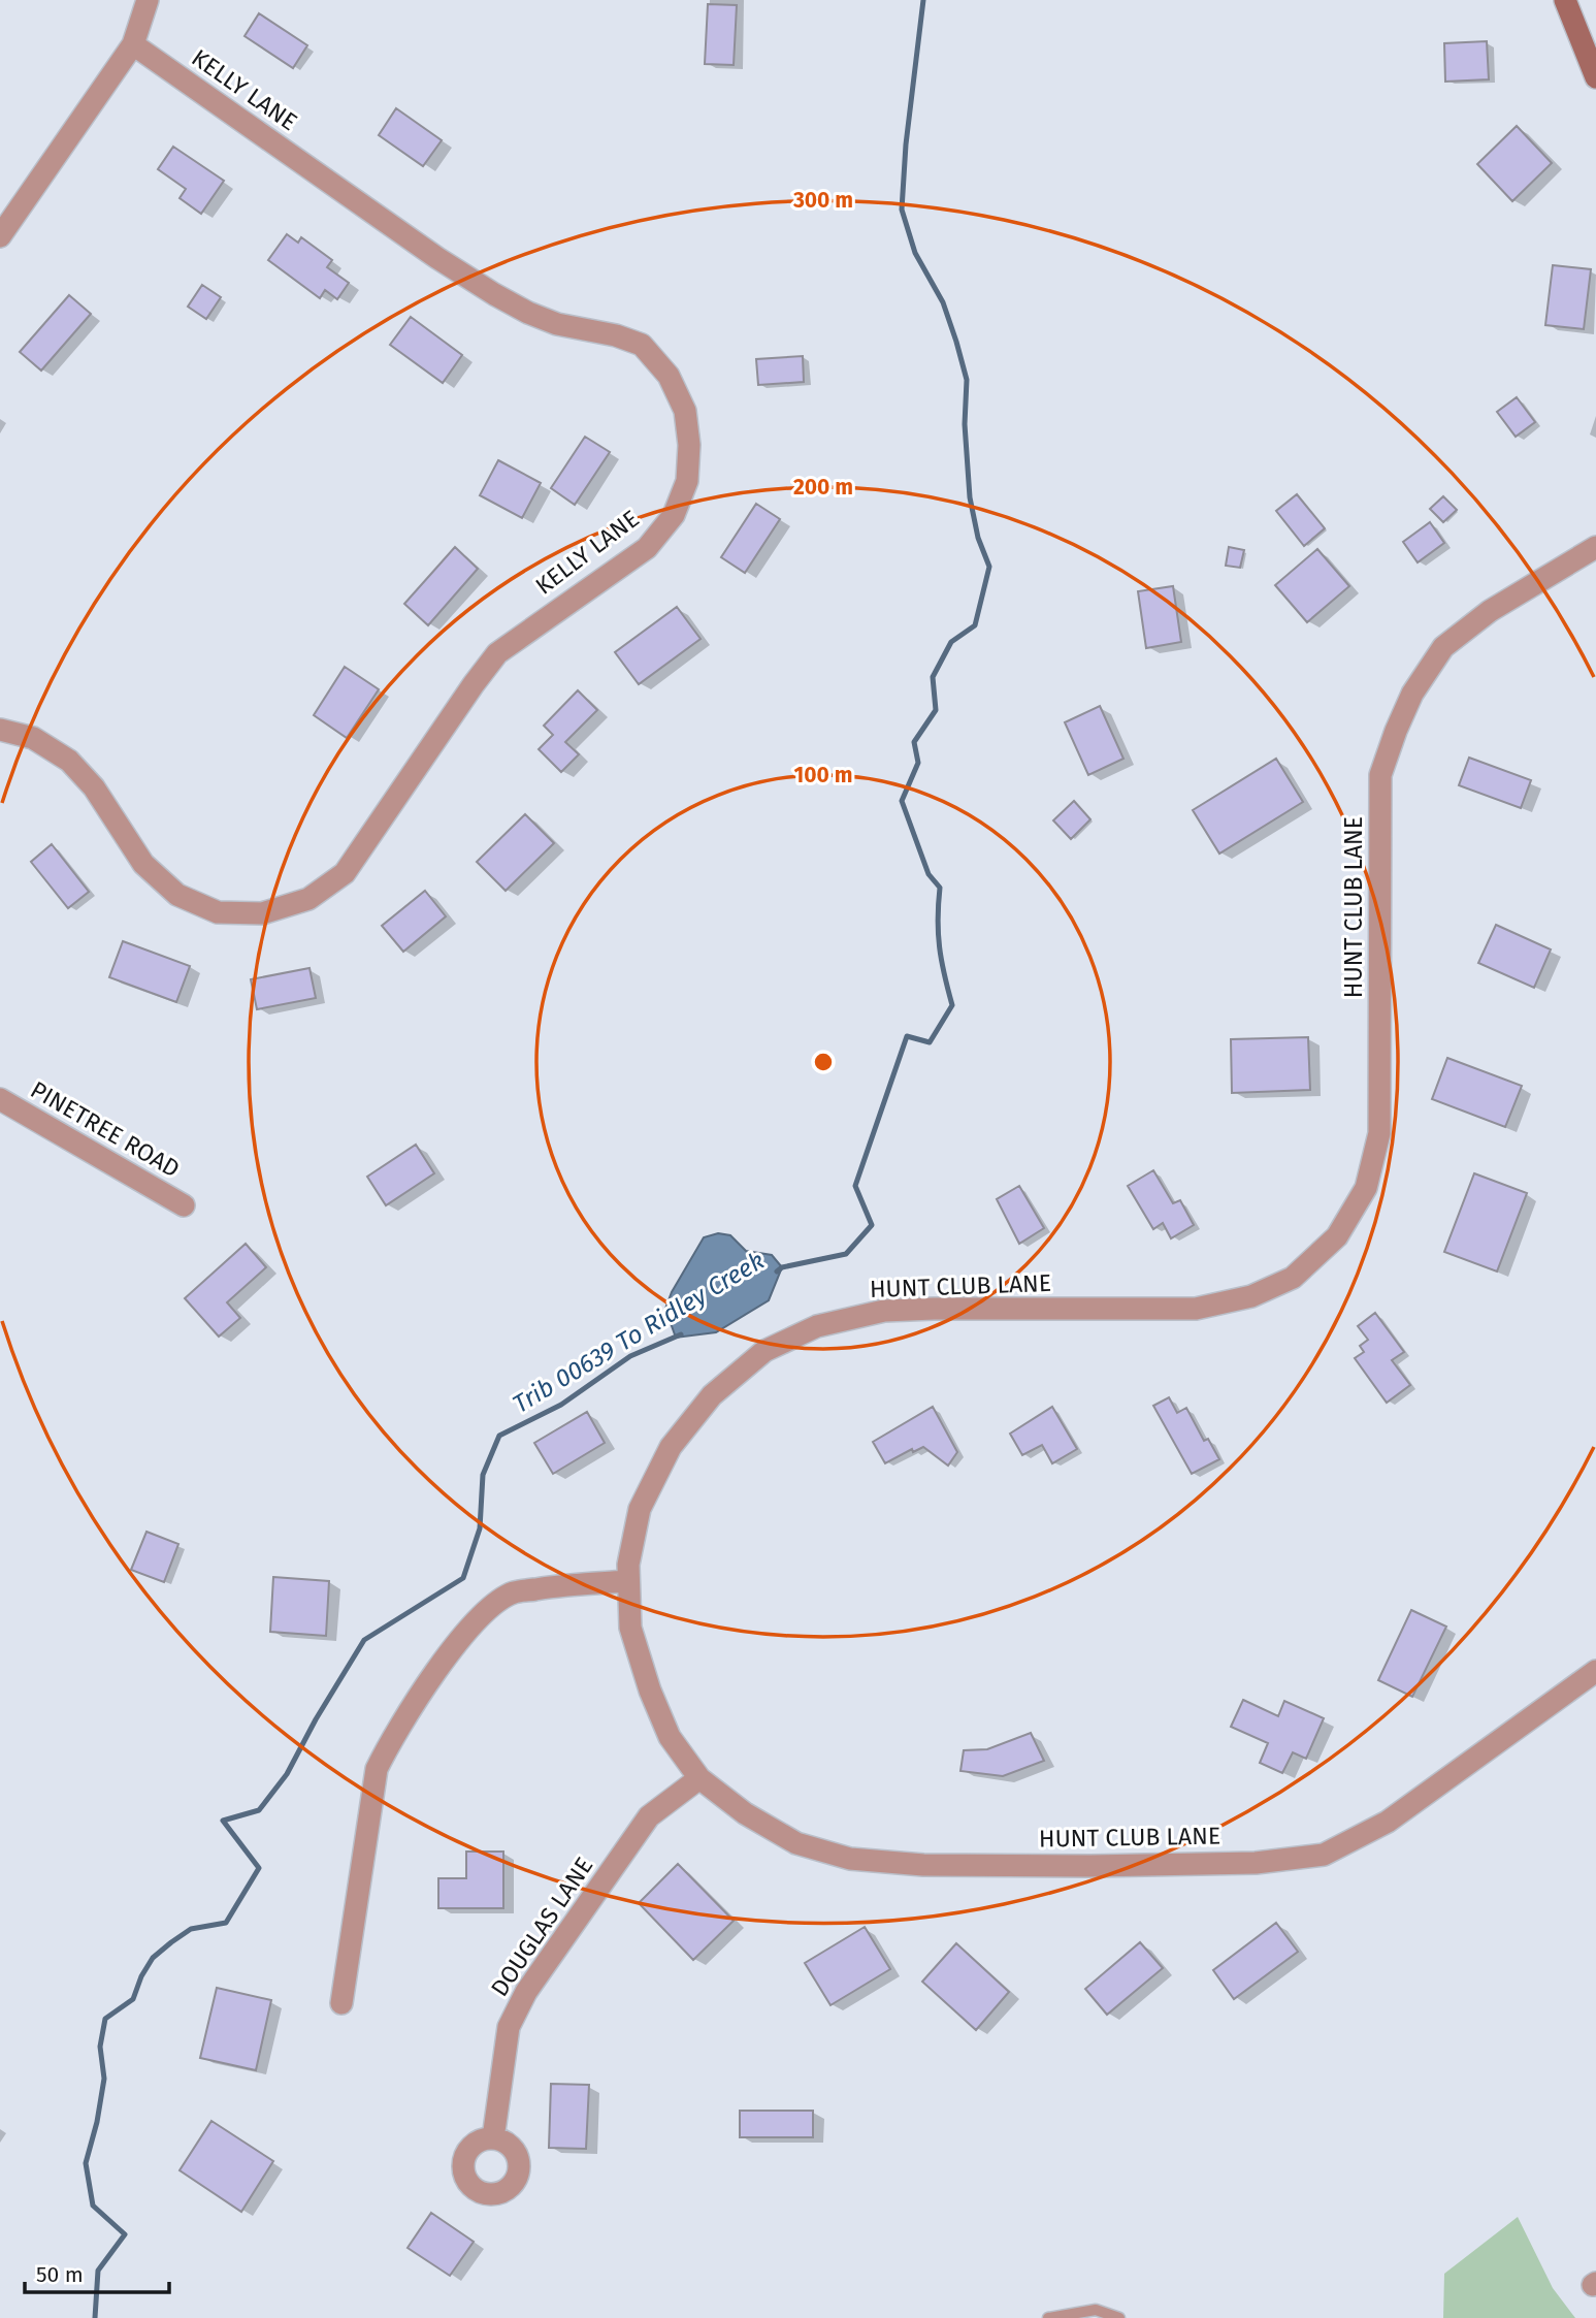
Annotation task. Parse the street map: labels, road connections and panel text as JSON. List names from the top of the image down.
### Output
{
  "streets": {
    "street": [
      "KELLY LANE",
      "HUNT CLUB LANE",
      "PINETREE ROAD",
      "DOUGLAS LANE"
    ]
  },
  "crossings": [
    ["HUNT CLUB LANE", "DOUGLAS LANE"]
  ],
  "water": ["Trib 00639 To Ridley Creek"],
  "scale_bar": "50 m",
  "rings": ["300 m", "200 m", "100 m"]
}
